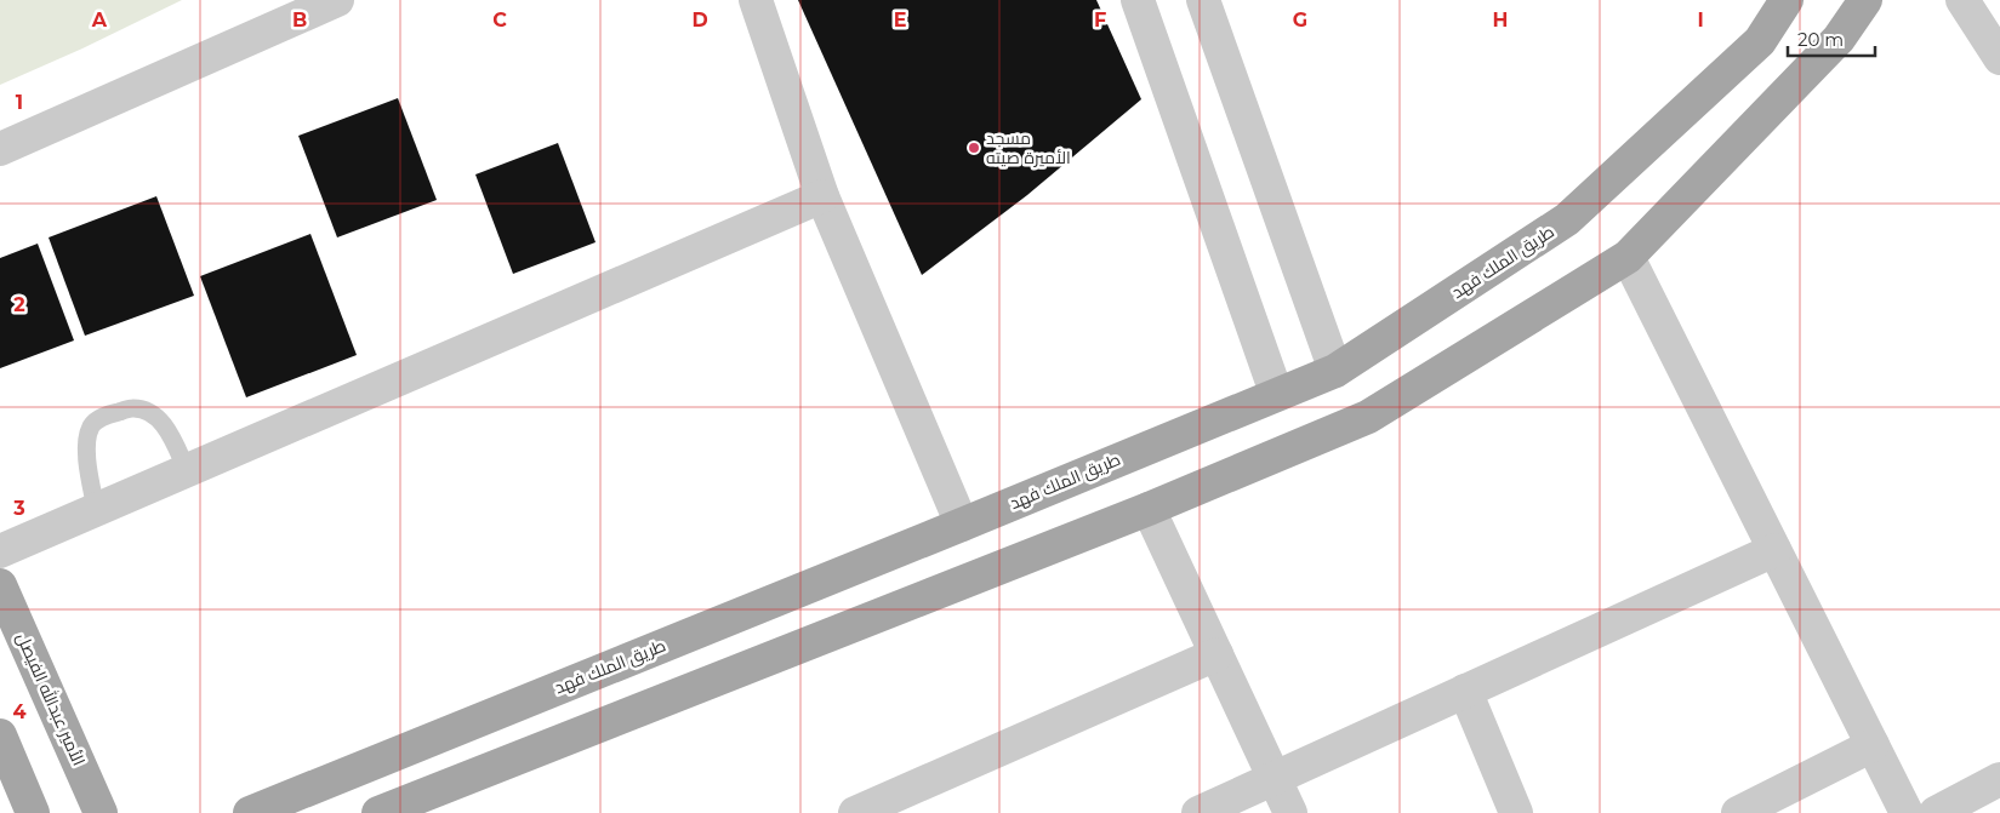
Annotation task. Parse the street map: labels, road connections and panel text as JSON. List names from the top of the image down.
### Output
{
  "streets": {
    "main road": ["طريق الملك فهد", "الأمير عبدالله الفيصل"]
  },
  "places": ["مسجد الأميرة صيته"],
  "scale_bar": "20 m",
  "grid": {
    "columns": [
      "A",
      "B",
      "C",
      "D",
      "E",
      "F",
      "G",
      "H",
      "I"
    ],
    "rows": [
      "1",
      "2",
      "3",
      "4"
    ]
  }
}
